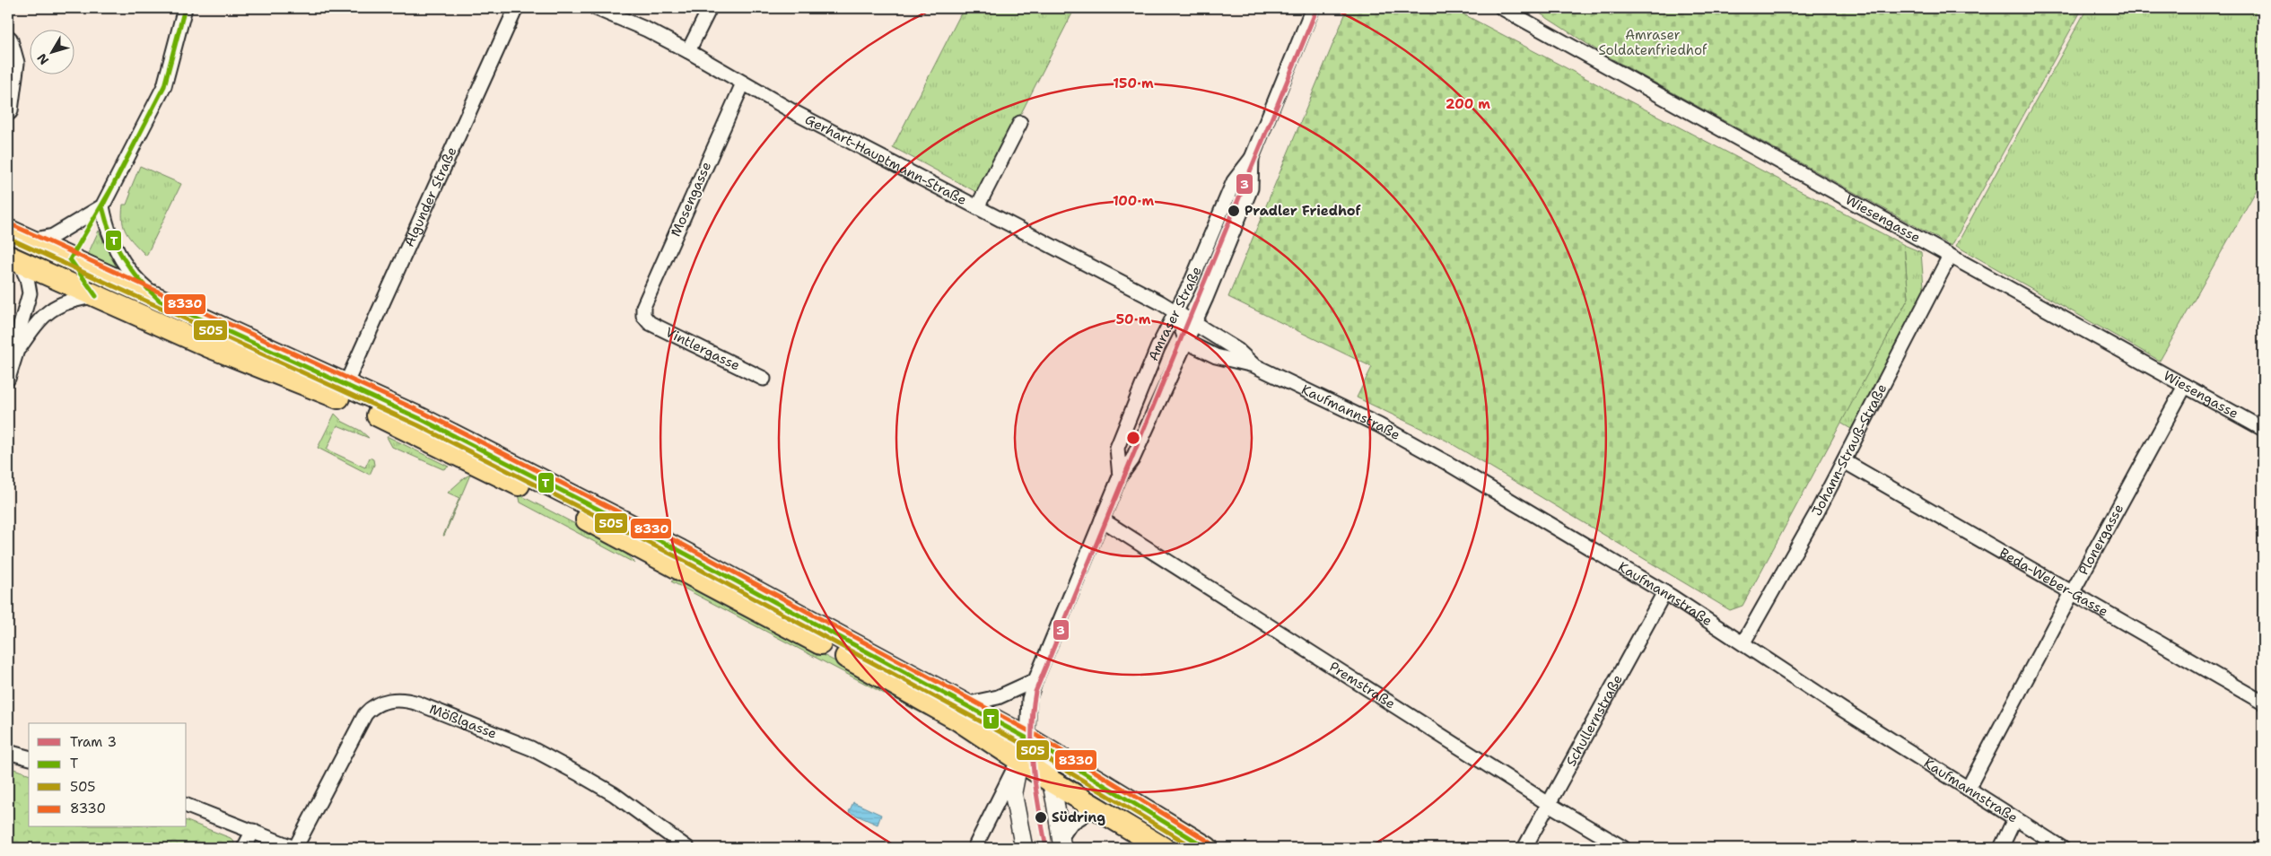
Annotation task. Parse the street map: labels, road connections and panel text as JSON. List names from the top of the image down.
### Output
{
  "streets": {
    "street": [
      "Gerhart-Hauptmann-Straße",
      "Algunder Straße",
      "Mosengasse",
      "Wiesengasse",
      "Amraser Straße",
      "Vintlergasse",
      "Kaufmannstraße",
      "Johann-Strauß-Straße",
      "Plonergasse",
      "Beda-Weber-Gasse",
      "Premstraße",
      "Schullernstraße",
      "Mößlgasse"
    ]
  },
  "crossings": [
    ["Gerhart-Hauptmann-Straße", "Mosengasse"],
    ["Gerhart-Hauptmann-Straße", "Amraser Straße"],
    ["Gerhart-Hauptmann-Straße", "Kaufmannstraße"],
    ["Mosengasse", "Vintlergasse"],
    ["Wiesengasse", "Johann-Strauß-Straße"],
    ["Wiesengasse", "Plonergasse"],
    ["Amraser Straße", "Kaufmannstraße"],
    ["Amraser Straße", "Premstraße"],
    ["Kaufmannstraße", "Johann-Strauß-Straße"],
    ["Kaufmannstraße", "Plonergasse"],
    ["Kaufmannstraße", "Schullernstraße"],
    ["Johann-Strauß-Straße", "Beda-Weber-Gasse"],
    ["Plonergasse", "Beda-Weber-Gasse"],
    ["Premstraße", "Schullernstraße"]
  ],
  "parks": ["Amraser Soldatenfriedhof"],
  "places": ["Pradler Friedhof", "Südring"],
  "lines": [
    "tram line 3",
    "transit line T",
    "transit line 8330",
    "transit line 505"
  ],
  "legend": [
    "Tram 3",
    "T",
    "505",
    "8330"
  ],
  "north": "bottom left",
  "rings": [
    "150 m",
    "200 m",
    "100 m",
    "50 m"
  ]
}
